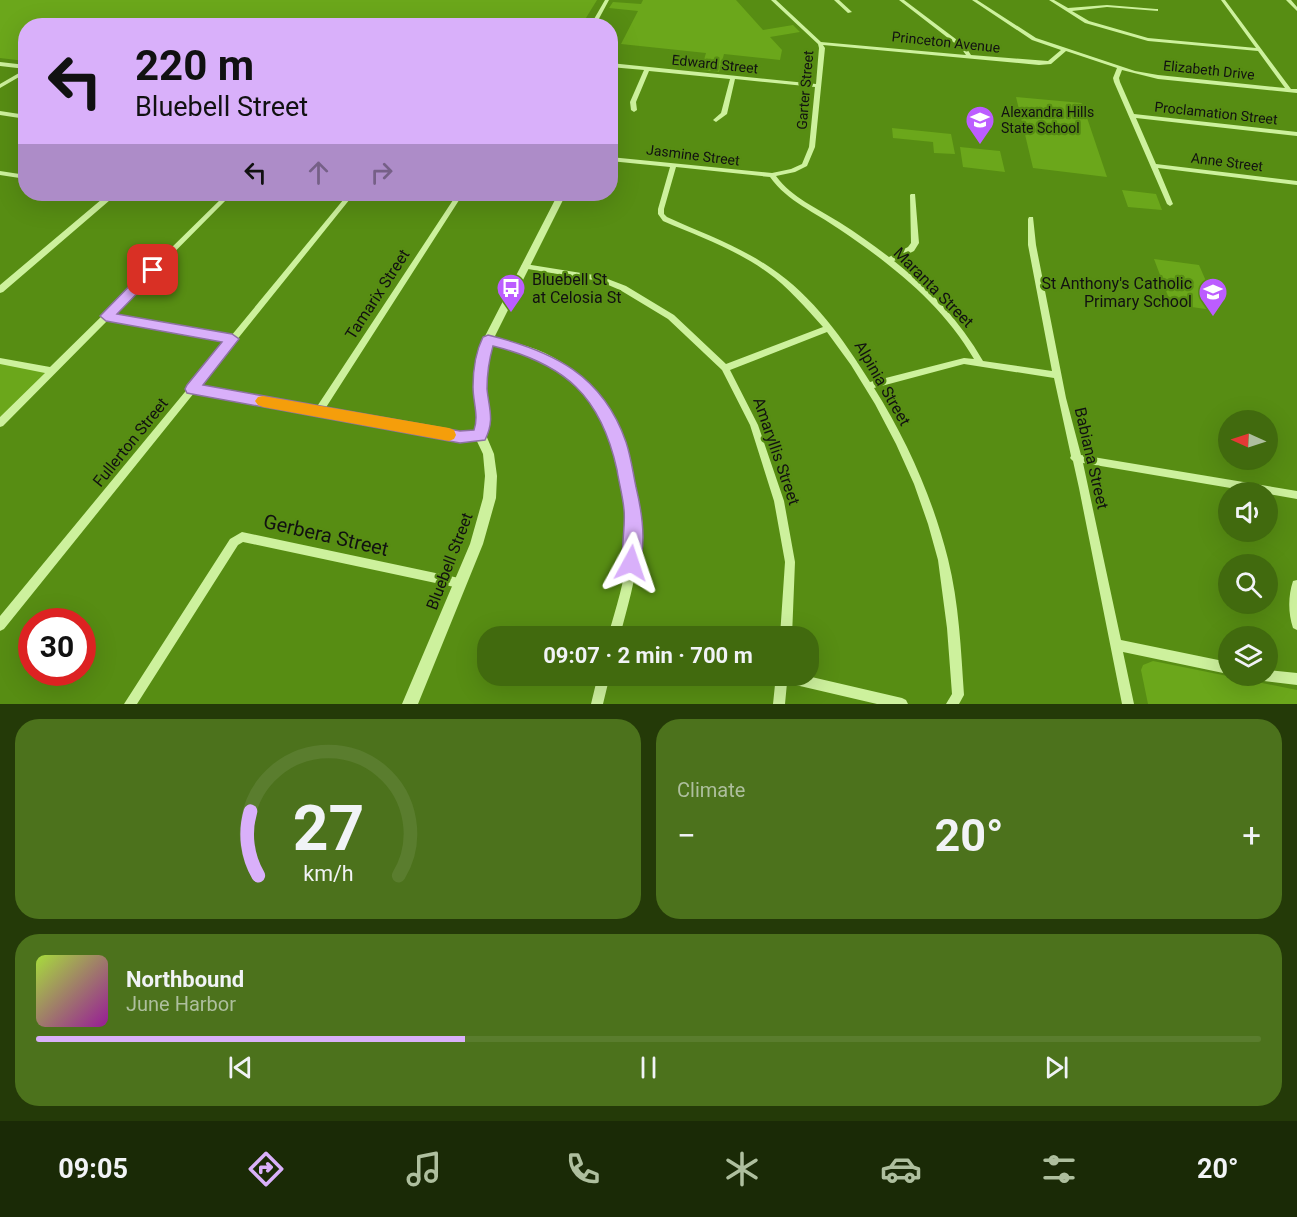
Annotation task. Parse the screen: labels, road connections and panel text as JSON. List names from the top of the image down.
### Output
{
  "streets": {
    "street": [
      "Princeton Avenue",
      "Edward Street",
      "Elizabeth Drive",
      "Garter Street",
      "Proclamation Street",
      "Jasmine Street",
      "Anne Street",
      "Maranta Street",
      "Tamarix Street",
      "Alpinia Street",
      "Fullerton Street",
      "Amaryllis Street",
      "Babiana Street",
      "Gerbera Street",
      "Bluebell Street"
    ]
  },
  "crossings": [
    ["Princeton Avenue", "Elizabeth Drive"],
    ["Princeton Avenue", "Garter Street"],
    ["Edward Street", "Garter Street"],
    ["Garter Street", "Jasmine Street"],
    ["Garter Street", "Maranta Street"],
    ["Jasmine Street", "Maranta Street"],
    ["Jasmine Street", "Alpinia Street"],
    ["Amaryllis Street", "Bluebell Street"],
    ["Gerbera Street", "Bluebell Street"]
  ],
  "places": {
    "school or university": ["Alexandra Hills State School", "St Anthony's Catholic Primary School"],
    "bus stop": ["Bluebell St at Celosia St"]
  },
  "north": "left",
  "page": {
    "turn": ["220 m", "Bluebell Street"],
    "limit": "30",
    "trip": "09:07 · 2 min · 700 m",
    "tile": "Climate",
    "heat": ["−", "20°", "+"],
    "song": ["Northbound", "June Harbor"],
    "tabs": ["09:05", "20°"],
    "gauge": ["27", "km/h"]
  }
}
